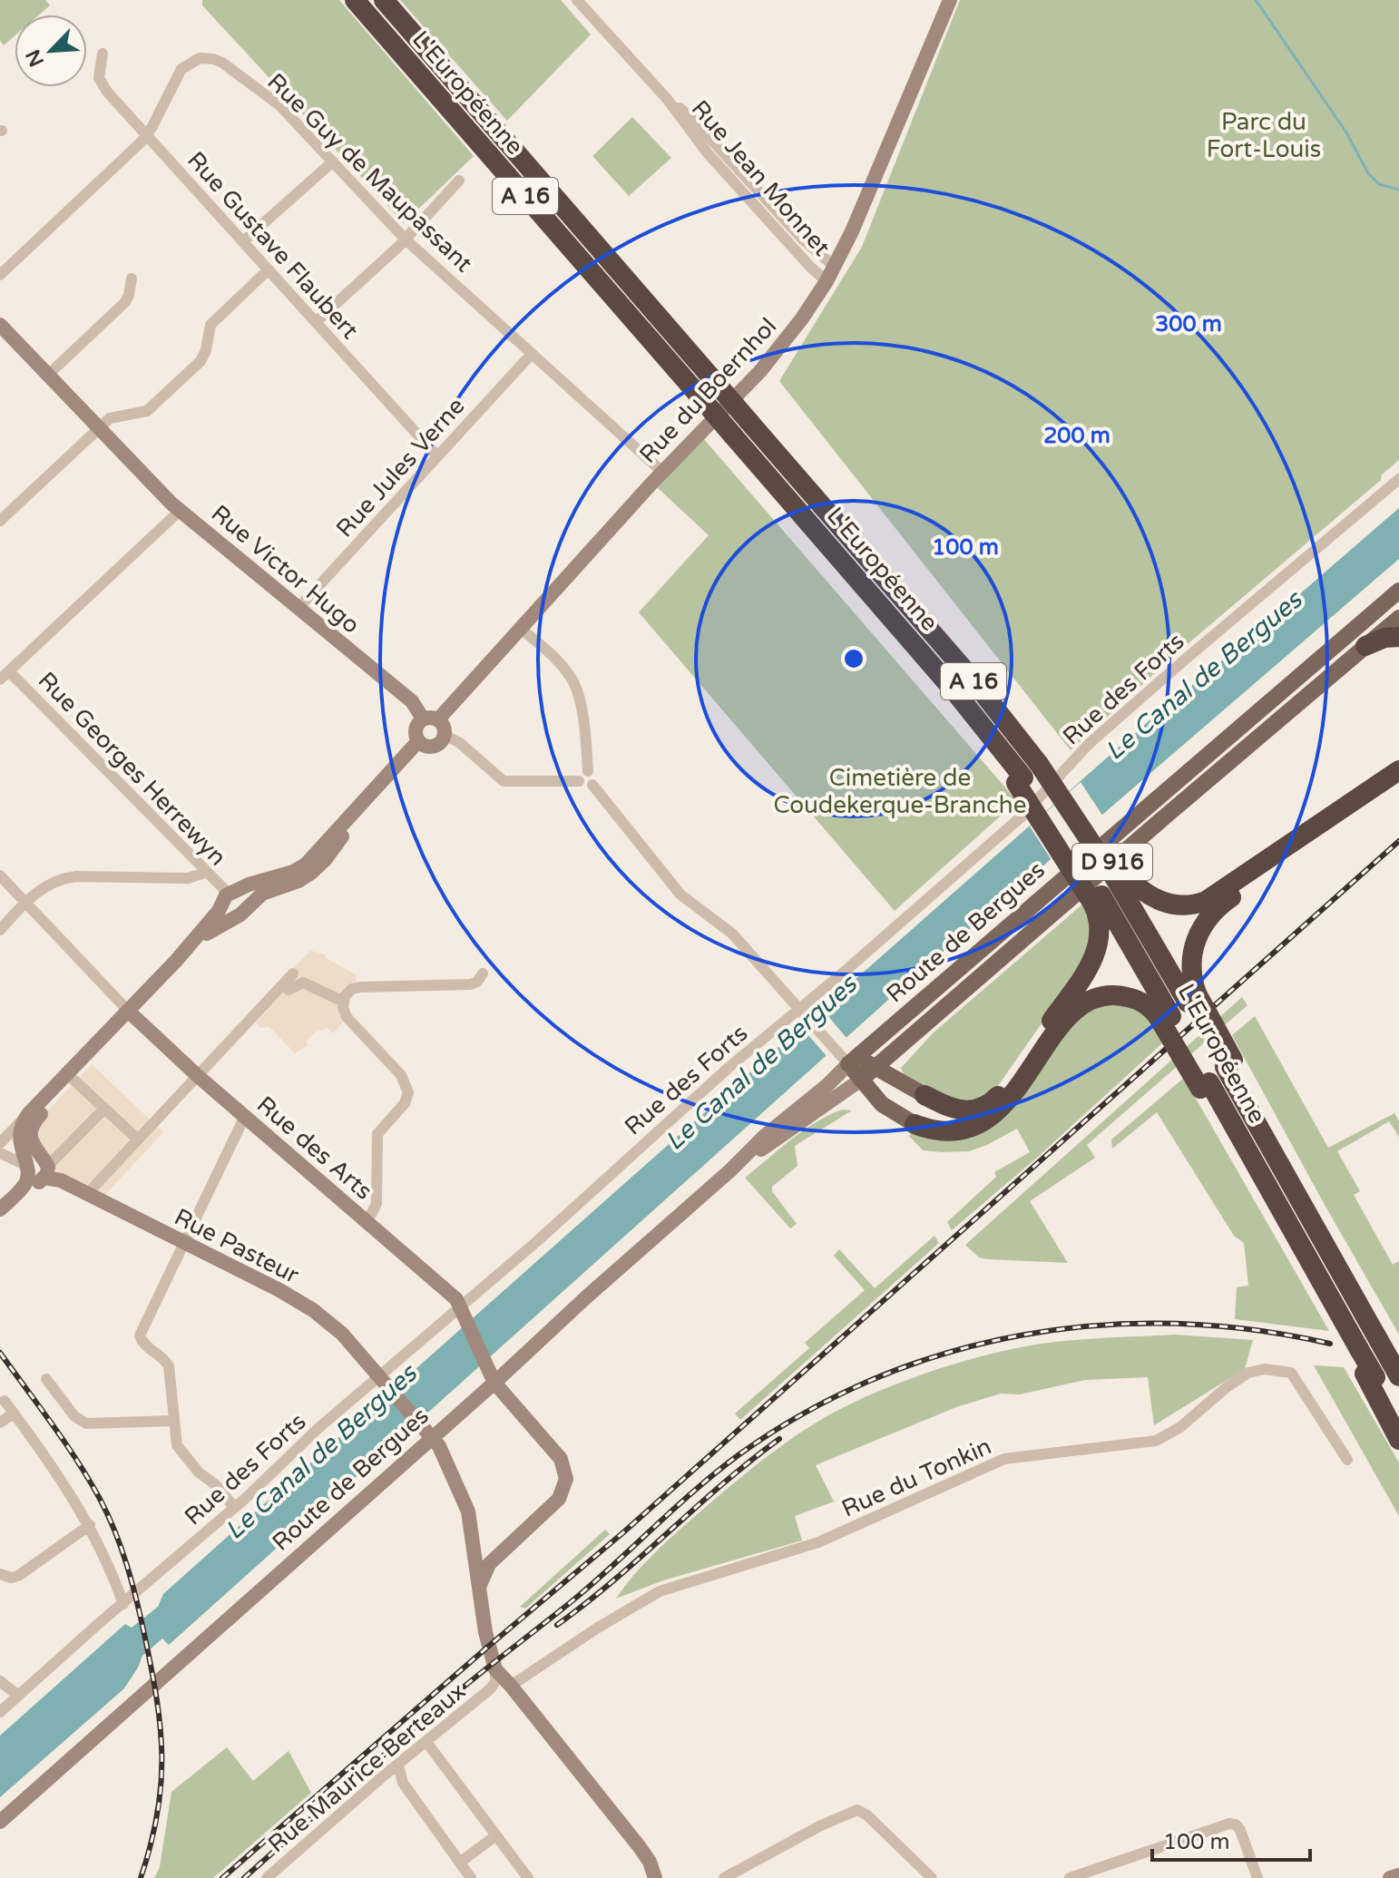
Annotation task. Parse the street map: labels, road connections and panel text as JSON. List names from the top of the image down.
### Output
{
  "streets": {
    "highway": ["L'Européenne", "A 16"],
    "main road": ["D 916", "Route de Bergues"],
    "street": [
      "Rue Guy de Maupassant",
      "Rue Jean Monnet",
      "Rue Gustave Flaubert",
      "Rue du Boernhol",
      "Rue Jules Verne",
      "Rue Victor Hugo",
      "Rue des Forts",
      "Rue Georges Herrewyn",
      "Rue des Arts",
      "Rue Pasteur",
      "Rue du Tonkin",
      "Rue Maurice Berteaux"
    ]
  },
  "crossings": [
    ["Rue Guy de Maupassant", "Rue Gustave Flaubert"],
    ["Rue Guy de Maupassant", "Rue du Boernhol"],
    ["Rue Guy de Maupassant", "Rue Jules Verne"],
    ["Rue Jean Monnet", "Rue du Boernhol"],
    ["Rue Gustave Flaubert", "Rue Jules Verne"],
    ["Rue du Boernhol", "Rue Victor Hugo"],
    ["Rue Jules Verne", "Rue Victor Hugo"],
    ["Rue des Forts", "Rue des Arts"],
    ["Rue des Forts", "Rue Pasteur"],
    ["Route de Bergues", "Rue Pasteur"],
    ["Rue Pasteur", "Rue Maurice Berteaux"],
    ["Rue du Tonkin", "Rue Maurice Berteaux"]
  ],
  "water": ["Le Canal de Bergues"],
  "parks": ["Parc du Fort-Louis", "Cimetière de Coudekerque-Branche"],
  "scale_bar": "100 m",
  "north": "bottom left",
  "rings": ["300 m", "200 m", "100 m"]
}
